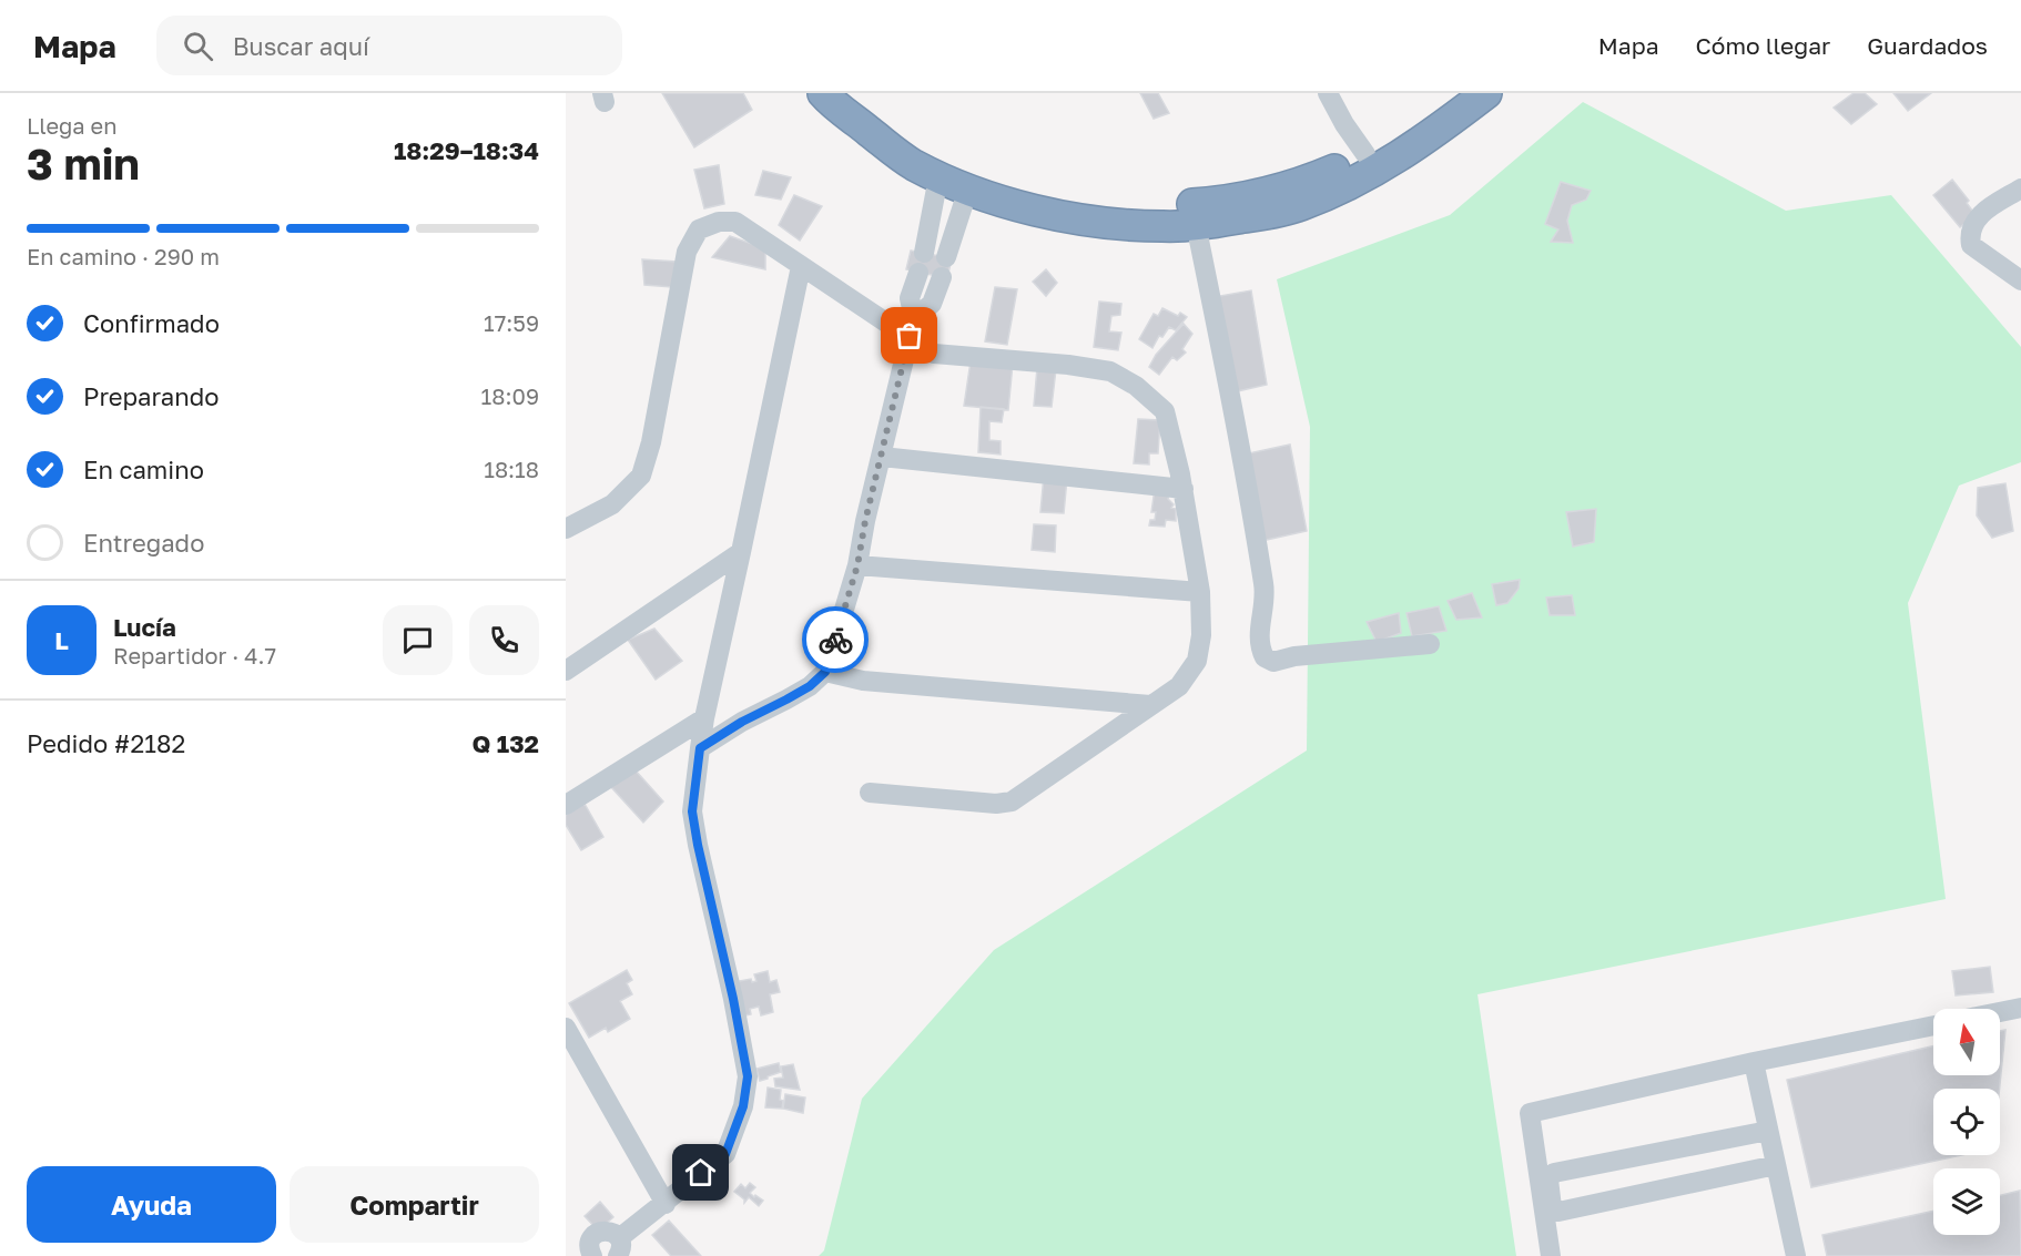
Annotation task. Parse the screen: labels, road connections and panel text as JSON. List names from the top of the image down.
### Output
{
  "north": "top",
  "page": {
    "header": "Mapa",
    "search": "Buscar aquí",
    "nav": ["Mapa", "Cómo llegar", "Guardados"],
    "heading": ["3 min", "Llega en", "18:29–18:34"],
    "panel": [
      "Lucía",
      "Repartidor · 4.7",
      "Pedido #2182",
      "Q 132"
    ],
    "bar": "En camino · 290 m",
    "list": [
      ["Confirmado", "17:59"],
      ["Preparando", "18:09"],
      ["En camino", "18:18"],
      "Entregado"
    ],
    "round": "L",
    "buttons": ["Ayuda", "Compartir"]
  }
}
